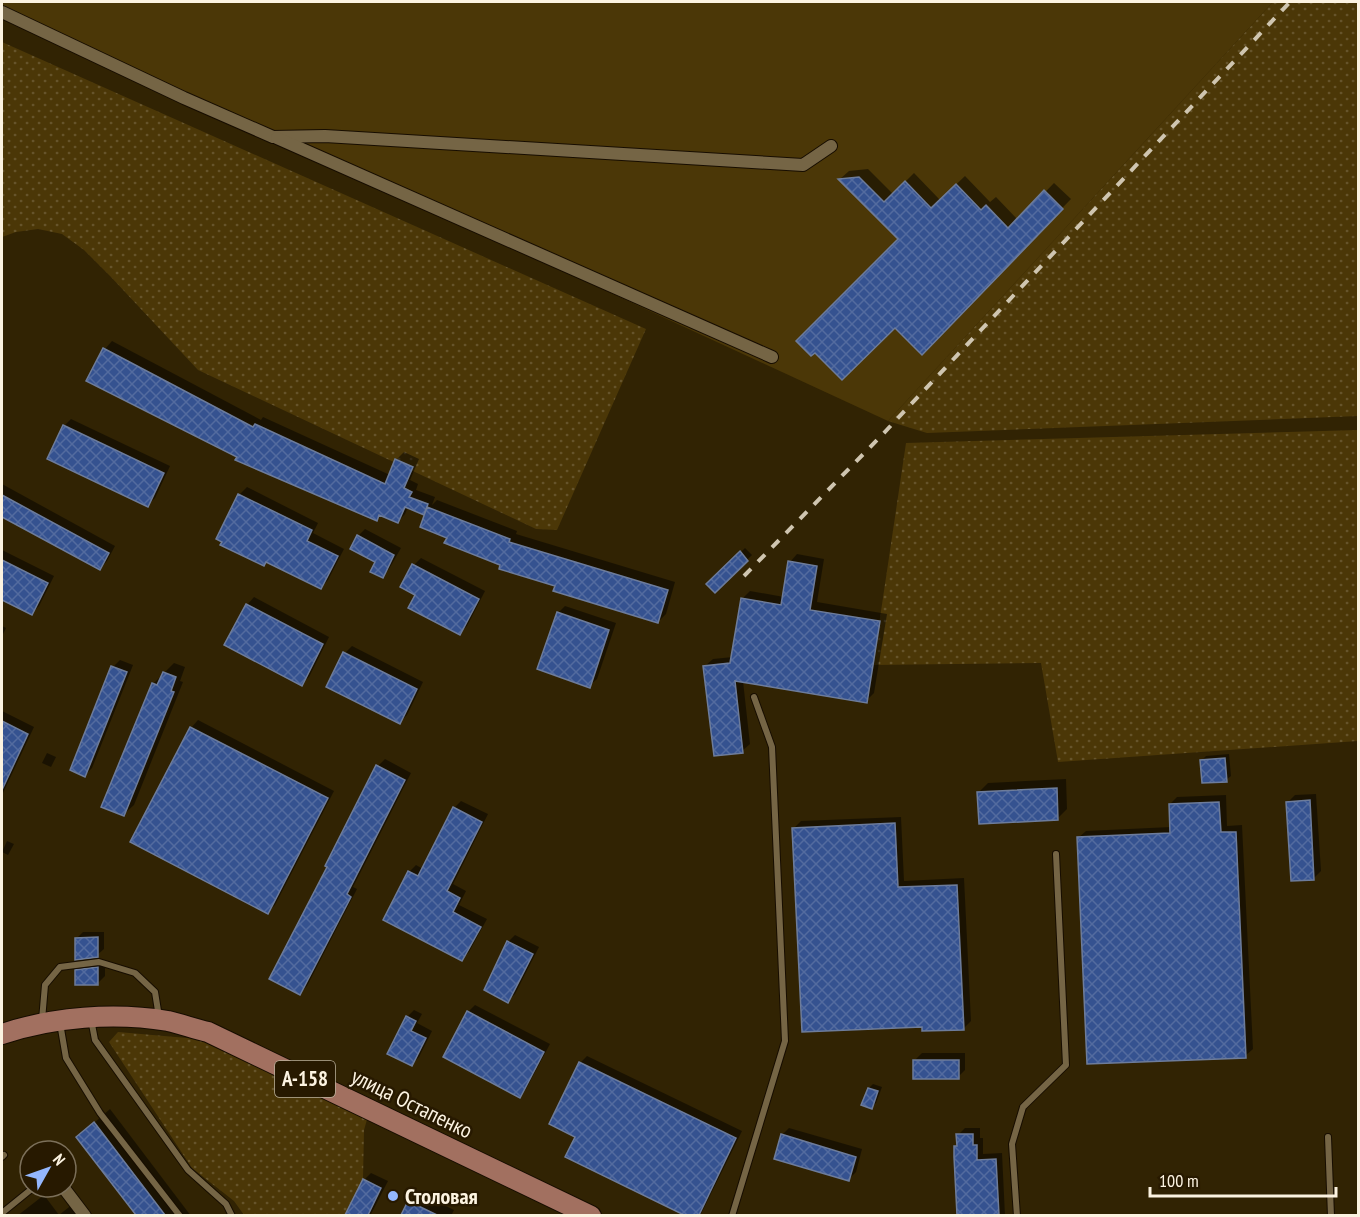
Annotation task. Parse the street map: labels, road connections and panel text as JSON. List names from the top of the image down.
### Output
{
  "streets": {
    "main road": ["А-158", "улица Остапенко"]
  },
  "places": ["Столовая"],
  "scale_bar": "100 m",
  "north": "top right"
}
